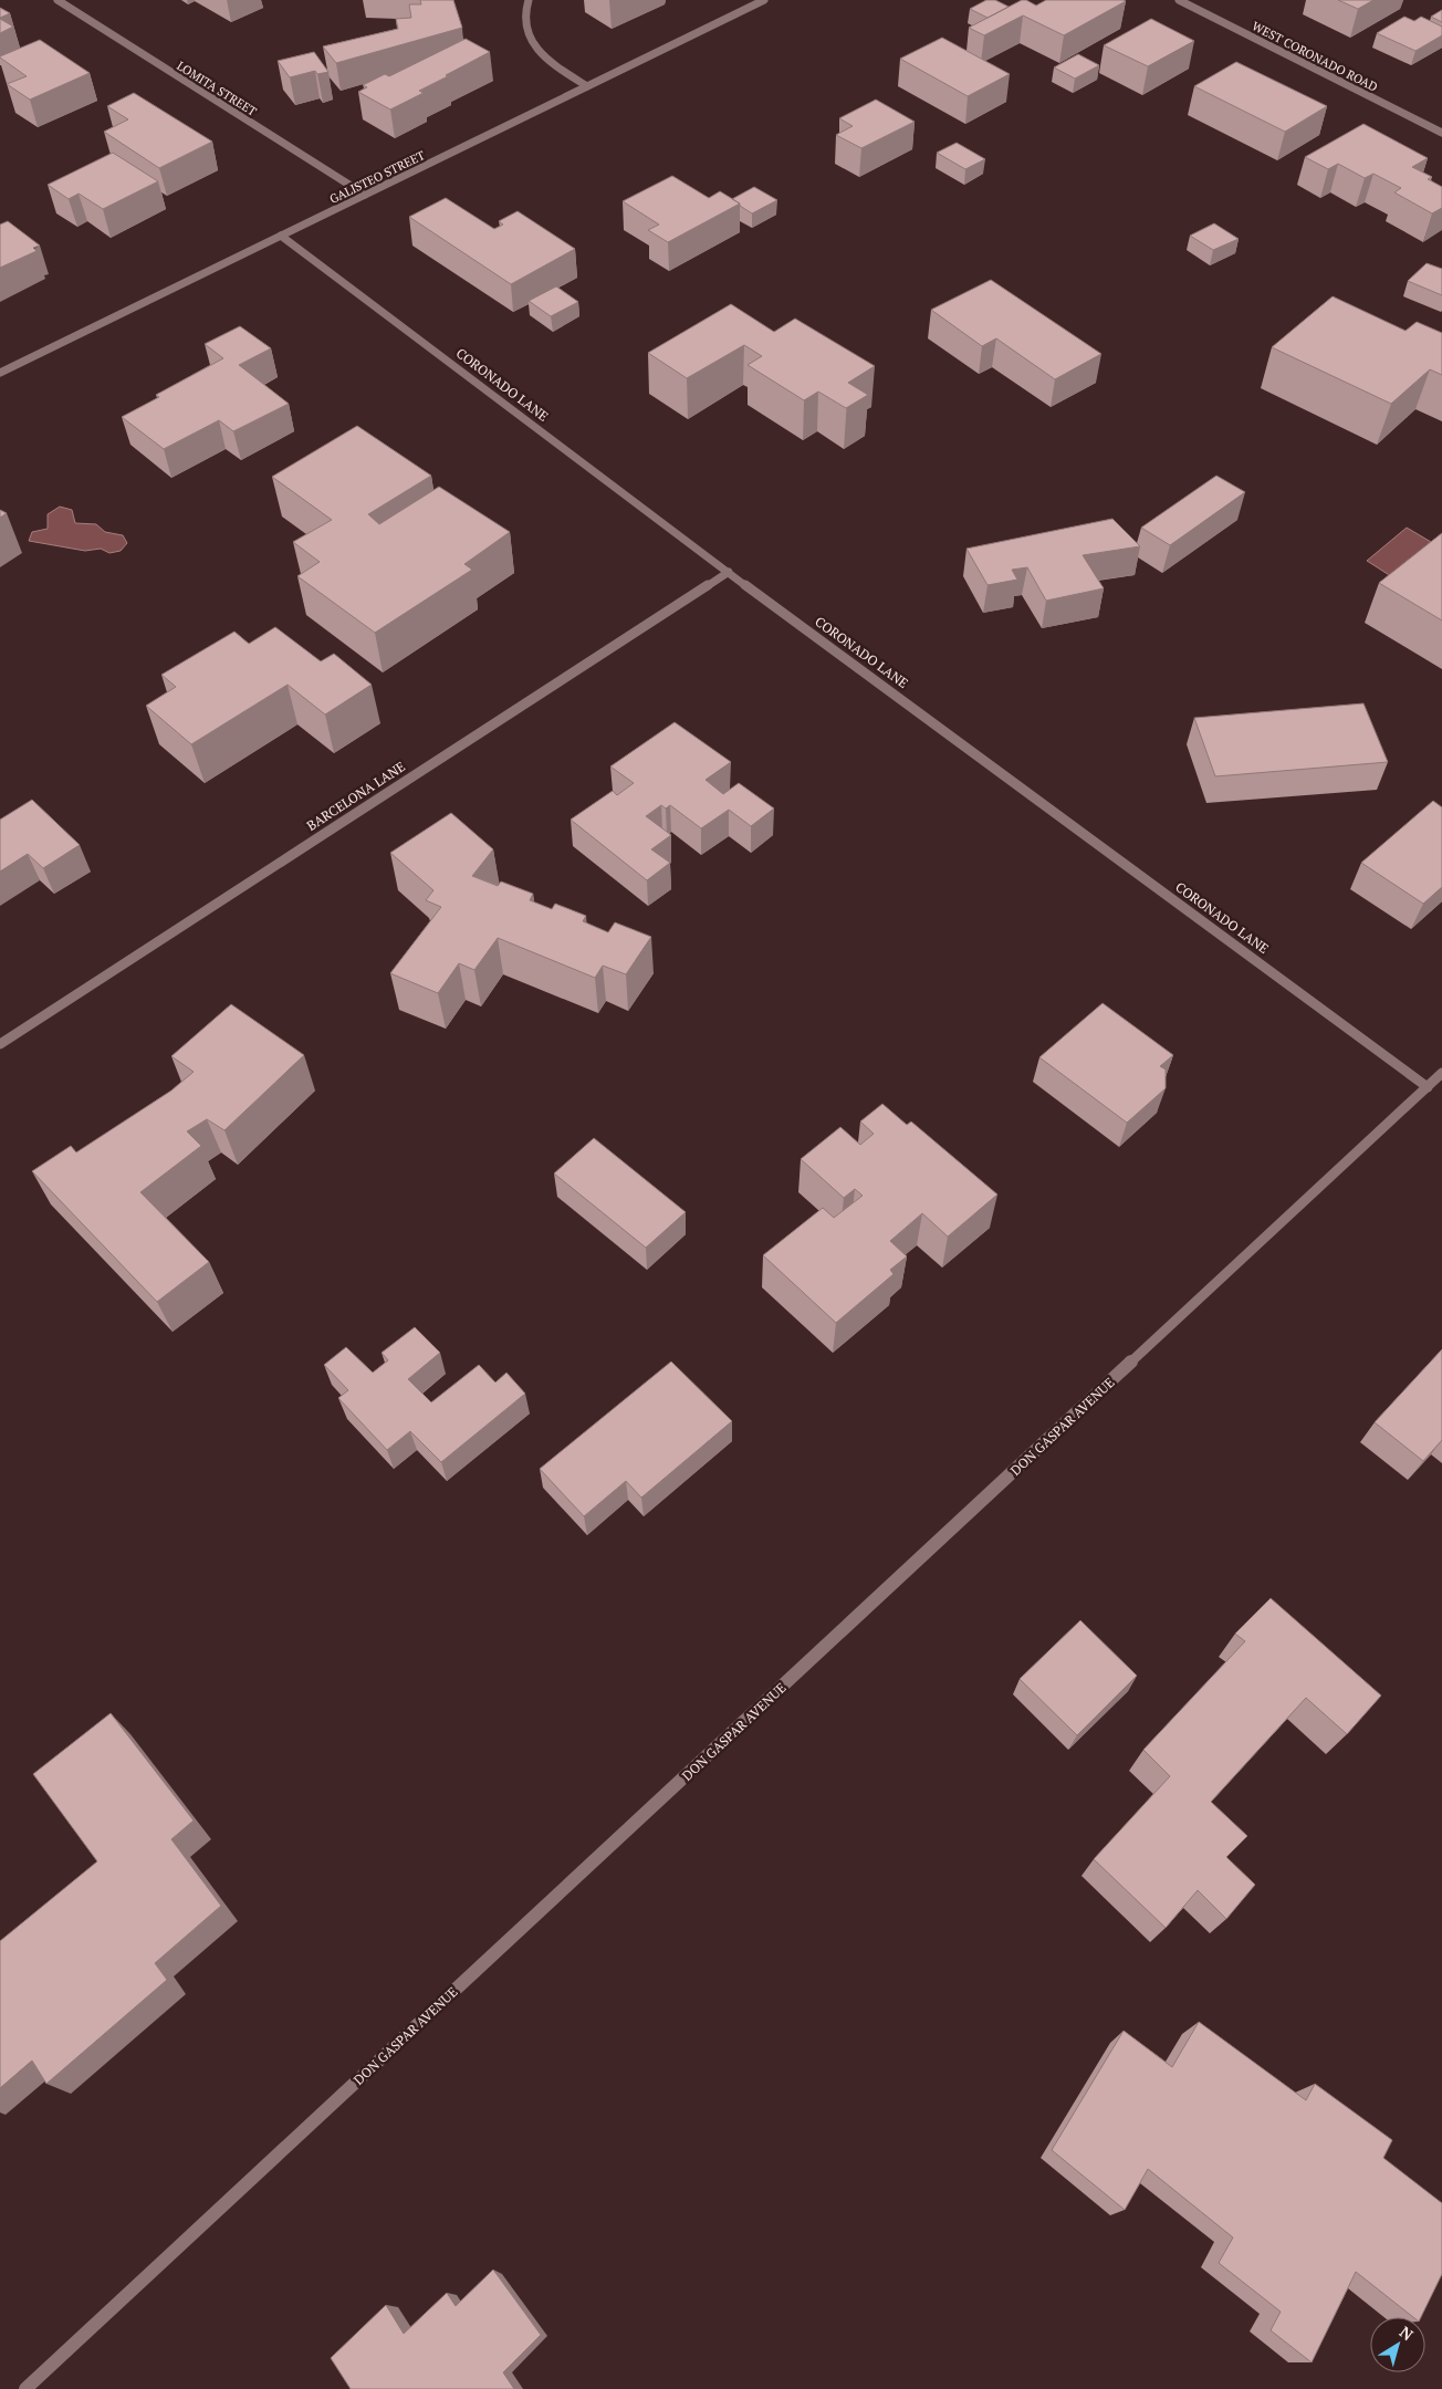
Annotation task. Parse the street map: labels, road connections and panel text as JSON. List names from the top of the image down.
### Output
{
  "streets": {
    "street": [
      "WEST CORONADO ROAD",
      "LOMITA STREET",
      "GALISTEO STREET",
      "CORONADO LANE",
      "BARCELONA LANE",
      "DON GASPAR AVENUE"
    ]
  },
  "crossings": [
    ["LOMITA STREET", "GALISTEO STREET"],
    ["GALISTEO STREET", "CORONADO LANE"],
    ["CORONADO LANE", "BARCELONA LANE"],
    ["CORONADO LANE", "DON GASPAR AVENUE"]
  ],
  "north": "top right"
}
